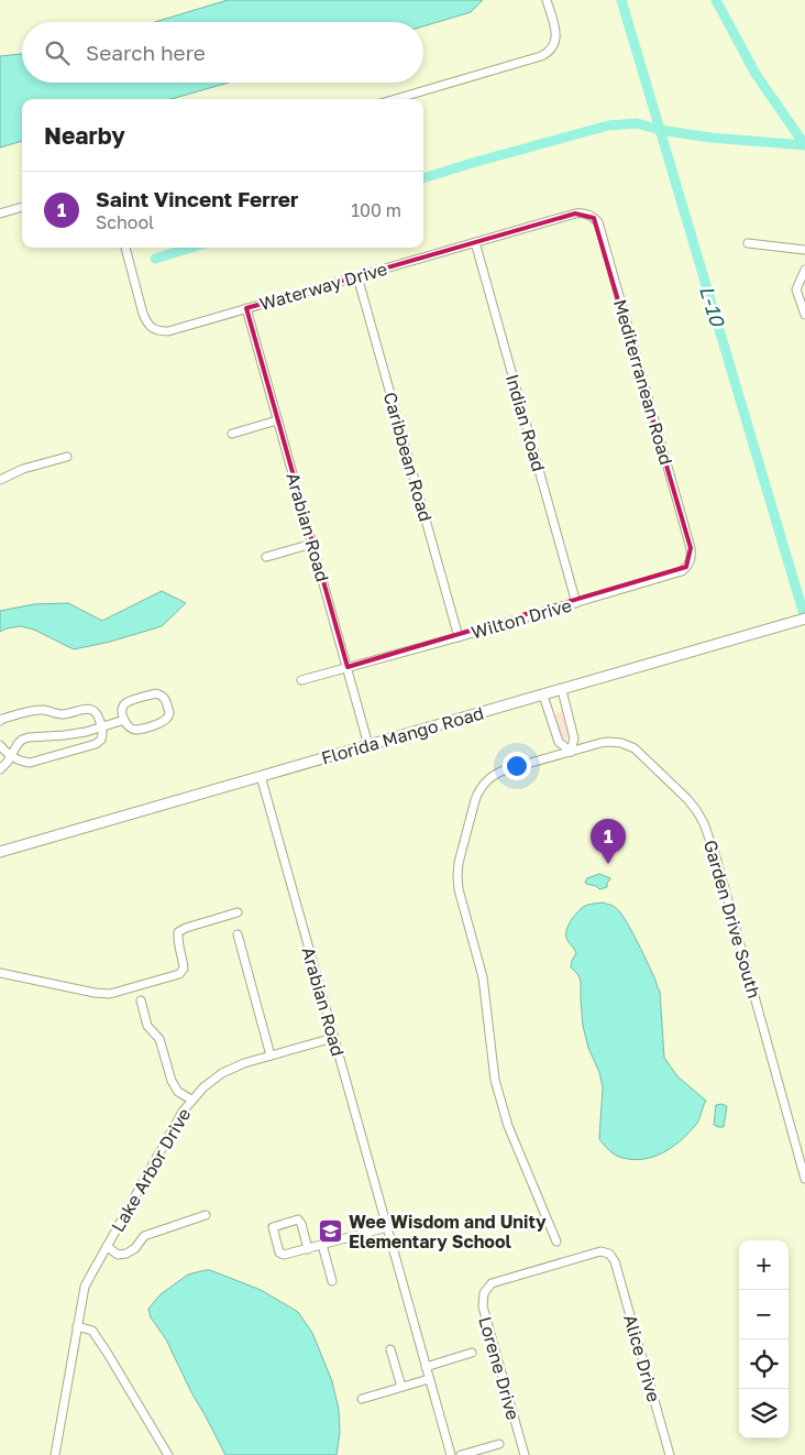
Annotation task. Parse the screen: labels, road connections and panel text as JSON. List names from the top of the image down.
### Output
{
  "streets": {
    "street": [
      "Waterway Drive",
      "Mediterranean Road",
      "Indian Road",
      "Caribbean Road",
      "Arabian Road",
      "Wilton Drive",
      "Florida Mango Road",
      "Garden Drive South",
      "Lake Arbor Drive",
      "Alice Drive",
      "Lorene Drive"
    ]
  },
  "crossings": [
    ["Waterway Drive", "Mediterranean Road"],
    ["Waterway Drive", "Indian Road"],
    ["Waterway Drive", "Caribbean Road"],
    ["Waterway Drive", "Arabian Road"],
    ["Mediterranean Road", "Wilton Drive"],
    ["Indian Road", "Wilton Drive"],
    ["Caribbean Road", "Wilton Drive"],
    ["Arabian Road", "Wilton Drive"],
    ["Arabian Road", "Florida Mango Road"],
    ["Arabian Road", "Lake Arbor Drive"],
    ["Alice Drive", "Lorene Drive"]
  ],
  "water": ["L-10"],
  "places": {
    "school or university": ["Wee Wisdom and Unity Elementary School"]
  },
  "page": {
    "search": "Search here",
    "heading": "Nearby",
    "list": [
      {
        "mark": "1",
        "name": "Saint Vincent Ferrer",
        "note": "School",
        "value": "100 m"
      }
    ],
    "pins": "1",
    "map_buttons": ["+", "−"]
  }
}
